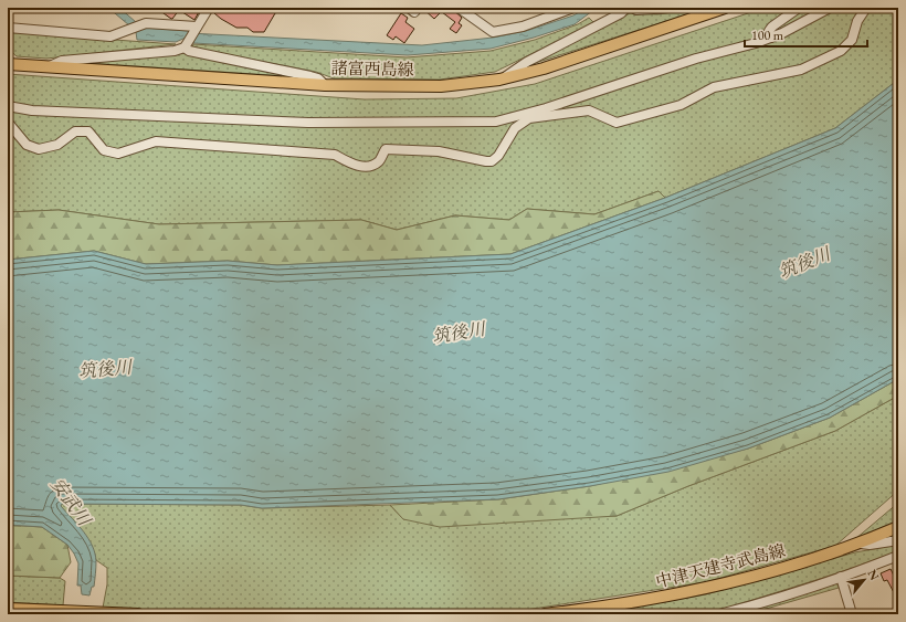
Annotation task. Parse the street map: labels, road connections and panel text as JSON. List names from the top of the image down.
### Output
{
  "streets": {
    "main road": ["諸富西島線", "中津天建寺武島線"]
  },
  "water": ["筑後川", "安武川"],
  "scale_bar": "100 m",
  "north": "top right"
}
